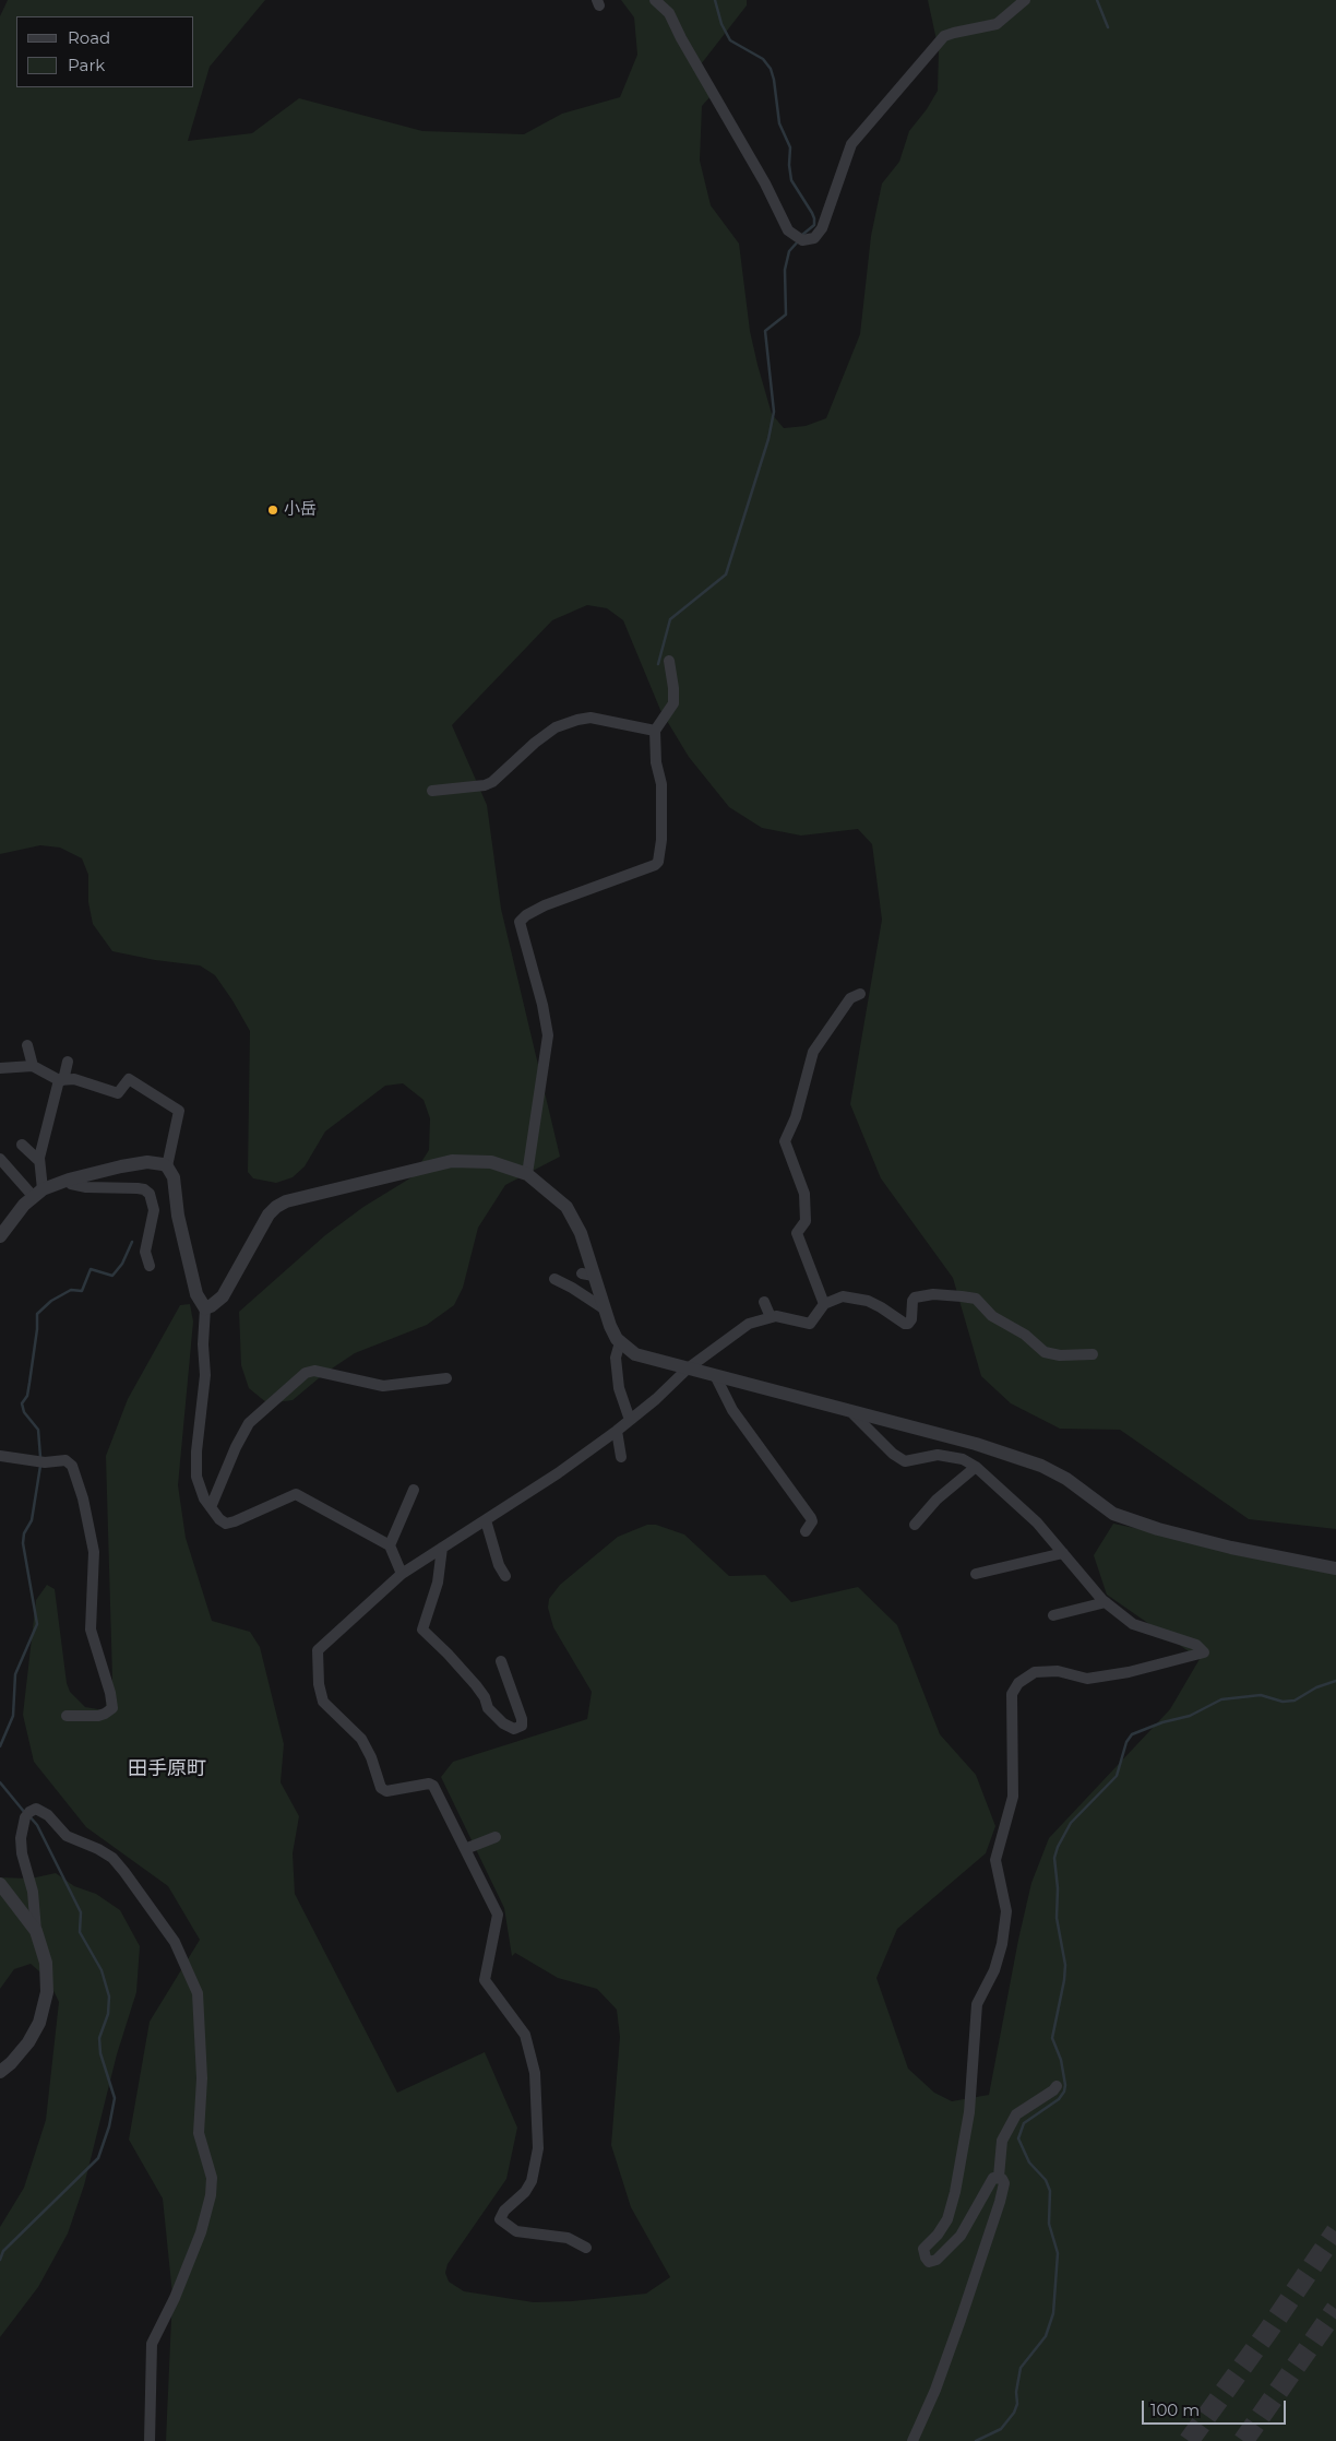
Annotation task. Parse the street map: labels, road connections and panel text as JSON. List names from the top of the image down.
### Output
{
  "districts": ["田手原町"],
  "places": ["小岳"],
  "legend": ["Road", "Park"],
  "scale_bar": "100 m"
}
